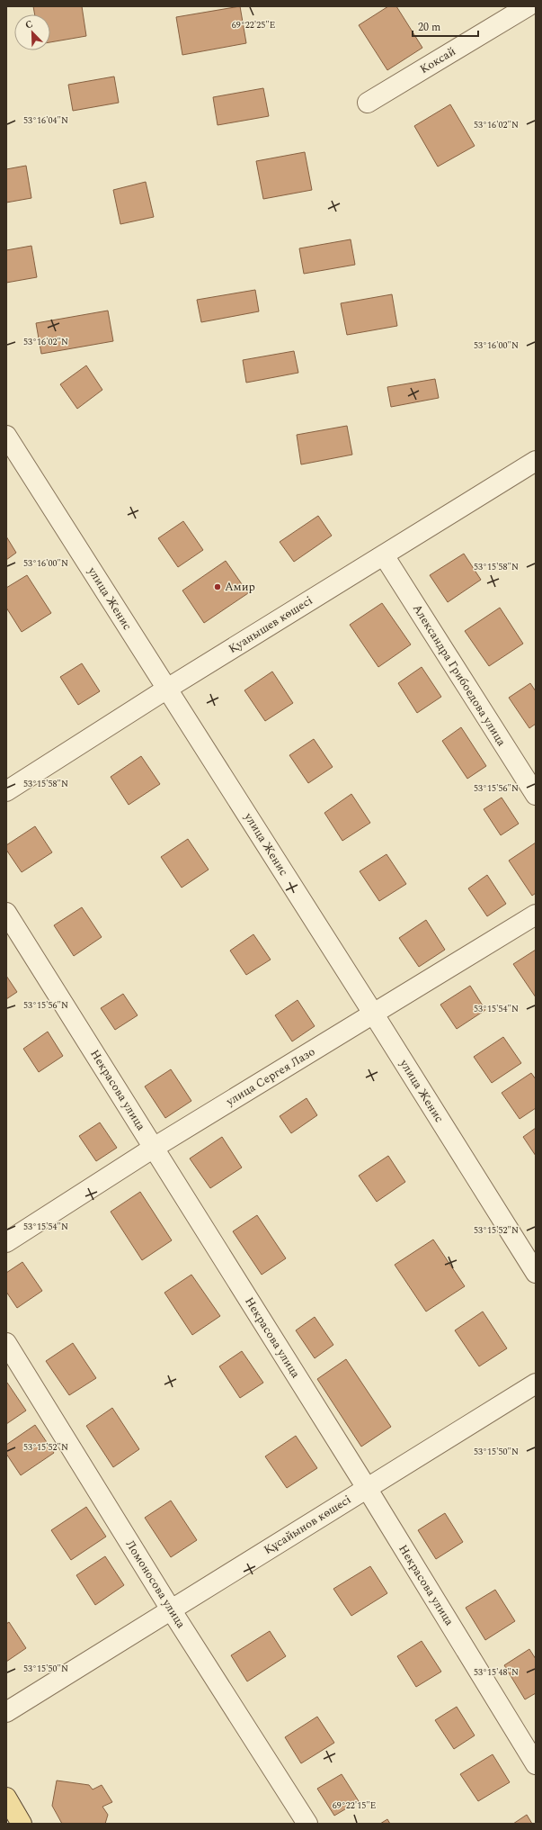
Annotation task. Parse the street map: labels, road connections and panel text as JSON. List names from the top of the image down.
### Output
{
  "streets": {
    "street": [
      "Коксай",
      "улица Женис",
      "Қуанышев көшесі",
      "Александра Грибоедова улица",
      "улица Сергея Лазо",
      "Некрасова улица",
      "Құсайынов көшесі",
      "Ломоносова улица"
    ]
  },
  "crossings": [
    ["улица Женис", "Қуанышев көшесі"],
    ["улица Женис", "улица Сергея Лазо"],
    ["Қуанышев көшесі", "Александра Грибоедова улица"],
    ["улица Сергея Лазо", "Некрасова улица"],
    ["Некрасова улица", "Құсайынов көшесі"],
    ["Құсайынов көшесі", "Ломоносова улица"]
  ],
  "places": ["Амир"],
  "scale_bar": "20 m",
  "north": "top left",
  "coordinates": [
    "69°22'25\"E",
    "53°16'04\"N",
    "53°16'02\"N",
    "53°16'00\"N",
    "53°15'58\"N",
    "53°15'56\"N",
    "53°15'54\"N",
    "53°15'52\"N",
    "53°15'50\"N",
    "53°15'48\"N",
    "69°22'15\"E"
  ]
}
